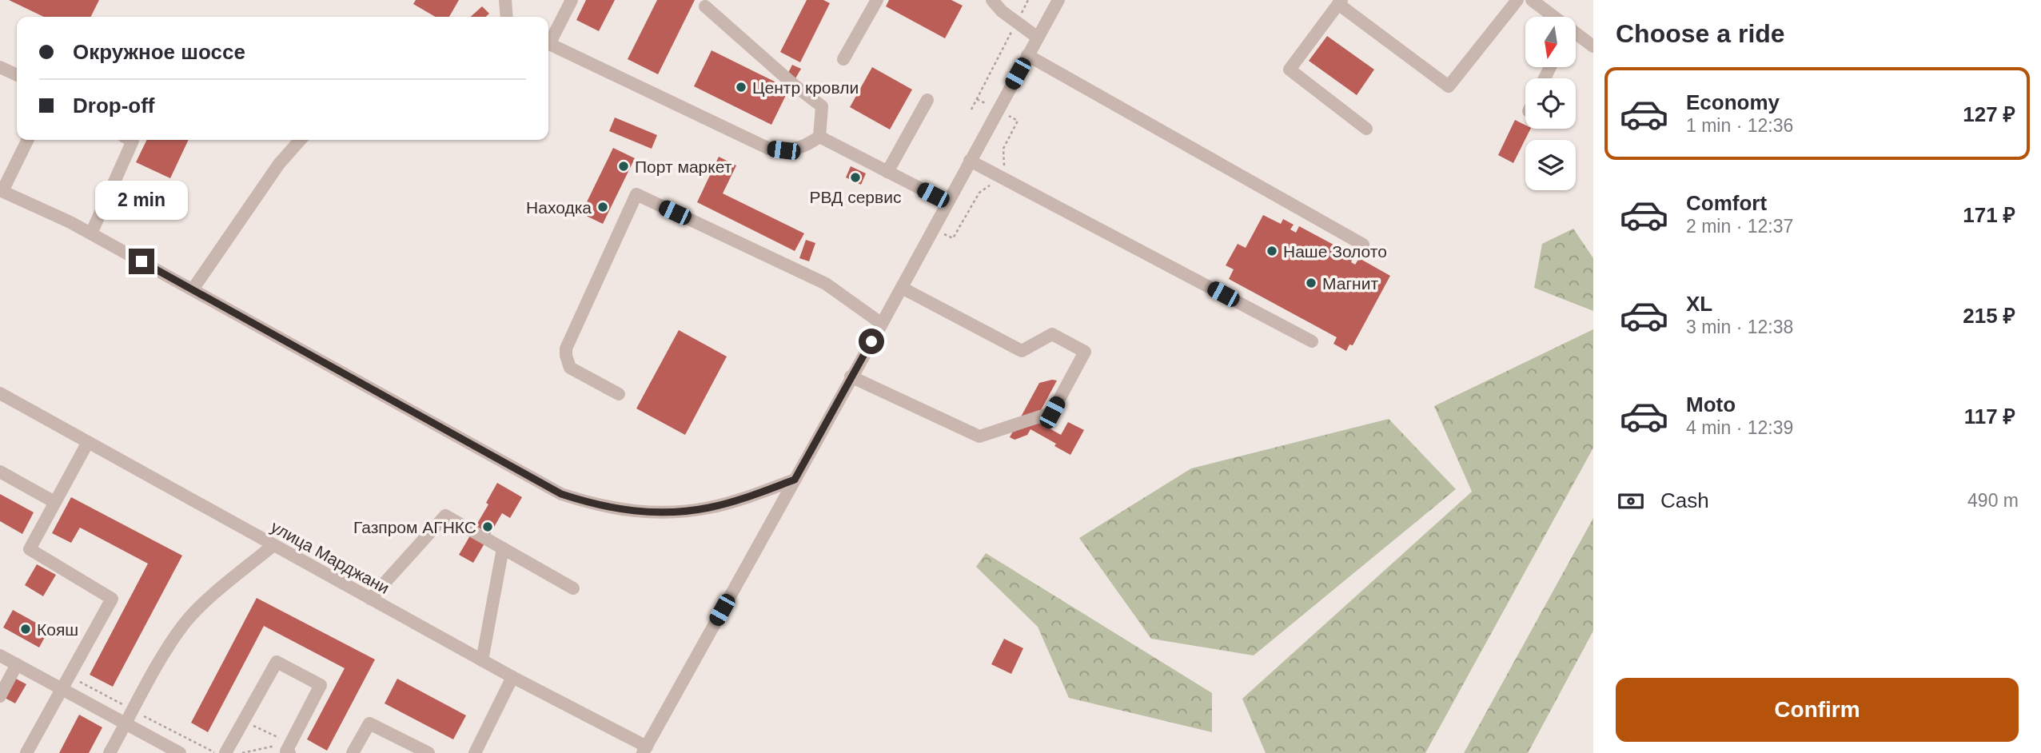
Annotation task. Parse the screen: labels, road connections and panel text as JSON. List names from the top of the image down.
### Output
{
  "streets": {
    "street": ["улица Марджани"]
  },
  "places": [
    "Центр кровли",
    "Порт маркет",
    "РВД сервис",
    "Находка",
    "Наше Золото",
    "Магнит",
    "Газпром АГНКС",
    "Кояш"
  ],
  "north": "bottom",
  "page": {
    "heading": "Choose a ride",
    "banner": ["Окружное шоссе", "Drop-off"],
    "list": [
      {
        "name": "Economy",
        "note": "1 min · 12:36",
        "value": "127 ₽"
      },
      {
        "name": "Comfort",
        "note": "2 min · 12:37",
        "value": "171 ₽"
      },
      {
        "name": "XL",
        "note": "3 min · 12:38",
        "value": "215 ₽"
      },
      {
        "name": "Moto",
        "note": "4 min · 12:39",
        "value": "117 ₽"
      }
    ],
    "bubble": "2 min",
    "pay": ["Cash", "490 m"],
    "buttons": "Confirm"
  }
}
